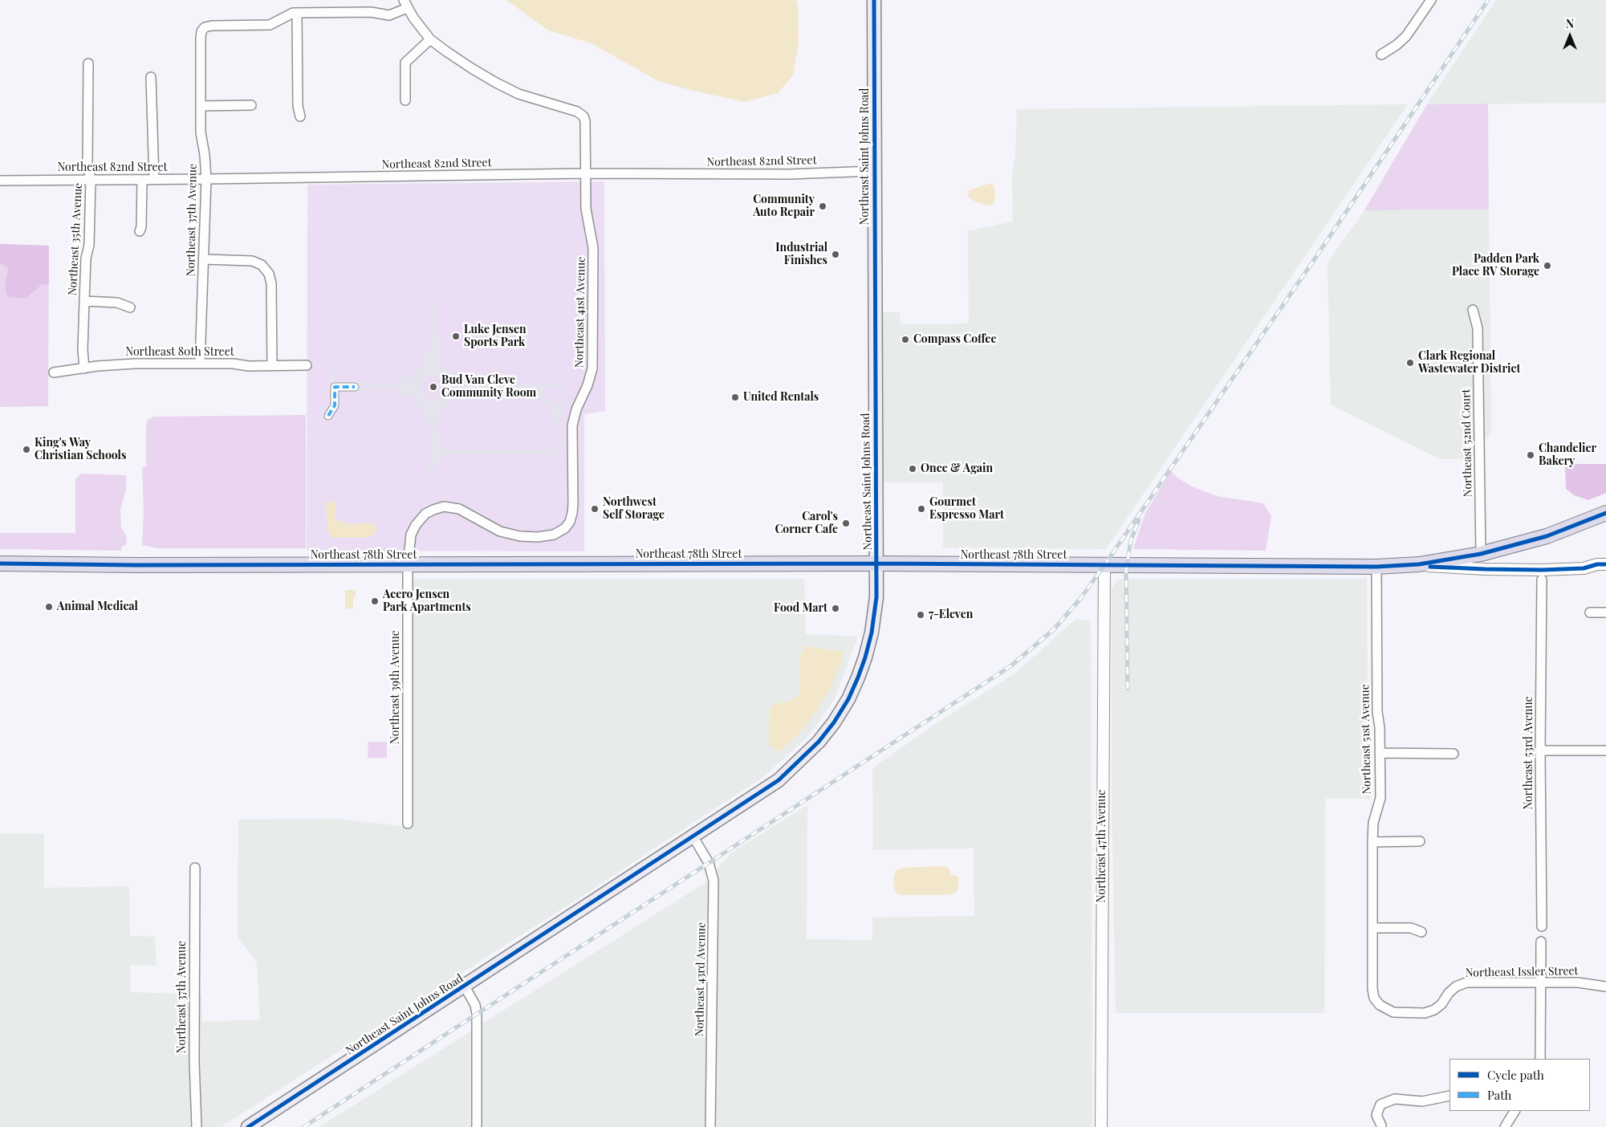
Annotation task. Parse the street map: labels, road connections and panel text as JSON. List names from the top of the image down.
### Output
{
  "streets": {
    "main road": ["Northeast Saint Johns Road", "Northeast 78th Street"],
    "street": [
      "Northeast 82nd Street",
      "Northeast 37th Avenue",
      "Northeast 35th Avenue",
      "Northeast 41st Avenue",
      "Northeast 80th Street",
      "Northeast 52nd Court",
      "Northeast 39th Avenue",
      "Northeast 51st Avenue",
      "Northeast 53rd Avenue",
      "Northeast 47th Avenue",
      "Northeast Issler Street",
      "Northeast 43rd Avenue"
    ]
  },
  "crossings": [
    ["Northeast Saint Johns Road", "Northeast 82nd Street"],
    ["Northeast Saint Johns Road", "Northeast 78th Street"],
    ["Northeast Saint Johns Road", "Northeast 43rd Avenue"],
    ["Northeast 82nd Street", "Northeast 37th Avenue"],
    ["Northeast 82nd Street", "Northeast 35th Avenue"],
    ["Northeast 82nd Street", "Northeast 41st Avenue"],
    ["Northeast 37th Avenue", "Northeast 80th Street"],
    ["Northeast 35th Avenue", "Northeast 80th Street"],
    ["Northeast 41st Avenue", "Northeast 39th Avenue"],
    ["Northeast 52nd Court", "Northeast 78th Street"],
    ["Northeast 78th Street", "Northeast 39th Avenue"],
    ["Northeast 78th Street", "Northeast 51st Avenue"],
    ["Northeast 78th Street", "Northeast 47th Avenue"],
    ["Northeast 51st Avenue", "Northeast Issler Street"]
  ],
  "places": [
    "Community Auto Repair",
    "Industrial Finishes",
    "Padden Park Place RV Storage",
    "Luke Jensen Sports Park",
    "Compass Coffee",
    "Clark Regional Wastewater District",
    "Bud Van Cleve Community Room",
    "United Rentals",
    "King's Way Christian Schools",
    "Chandelier Bakery",
    "Once & Again",
    "Northwest Self Storage",
    "Gourmet Espresso Mart",
    "Carol's Corner Cafe",
    "Acero Jensen Park Apartments",
    "Animal Medical",
    "Food Mart",
    "7-Eleven"
  ],
  "legend": ["Cycle path", "Path"],
  "north": "top"
}
